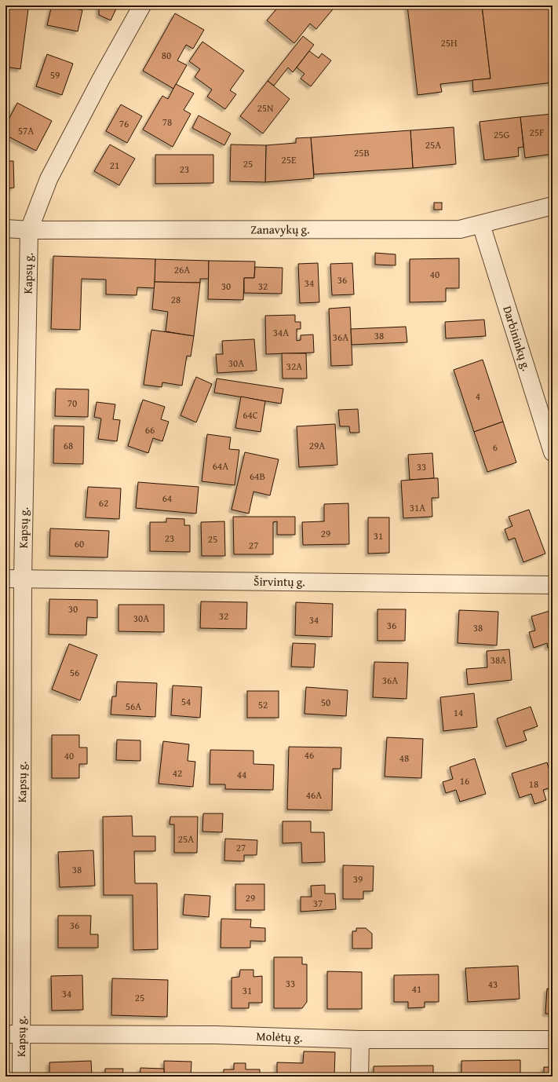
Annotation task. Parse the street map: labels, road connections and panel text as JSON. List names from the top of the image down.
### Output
{
  "streets": {
    "street": [
      "Zanavykų g.",
      "Kapsų g.",
      "Darbininkų g.",
      "Širvintų g.",
      "Molėtų g."
    ]
  },
  "crossings": [
    ["Zanavykų g.", "Kapsų g."],
    ["Zanavykų g.", "Darbininkų g."],
    ["Kapsų g.", "Širvintų g."],
    ["Kapsų g.", "Molėtų g."]
  ],
  "house_numbers": [
    "25H",
    "80",
    "59",
    "25N",
    "78",
    "76",
    "57A",
    "25F",
    "25G",
    "25A",
    "25B",
    "25E",
    "25",
    "21",
    "23",
    "26A",
    "40",
    "36",
    "34",
    "30",
    "32",
    "28",
    "34A",
    "38",
    "36A",
    "30A",
    "32A",
    "4",
    "70",
    "64C",
    "66",
    "68",
    "29A",
    "6",
    "64A",
    "33",
    "64B",
    "64",
    "62",
    "31A",
    "29",
    "31",
    "23",
    "25",
    "60",
    "27",
    "30",
    "32",
    "30A",
    "34",
    "36",
    "38",
    "38A",
    "56",
    "36A",
    "54",
    "50",
    "52",
    "56A",
    "14",
    "46",
    "40",
    "48",
    "42",
    "44",
    "16",
    "18",
    "46A",
    "25A",
    "27",
    "38",
    "39",
    "29",
    "37",
    "36",
    "33",
    "43",
    "41",
    "31",
    "34",
    "25"
  ]
}
